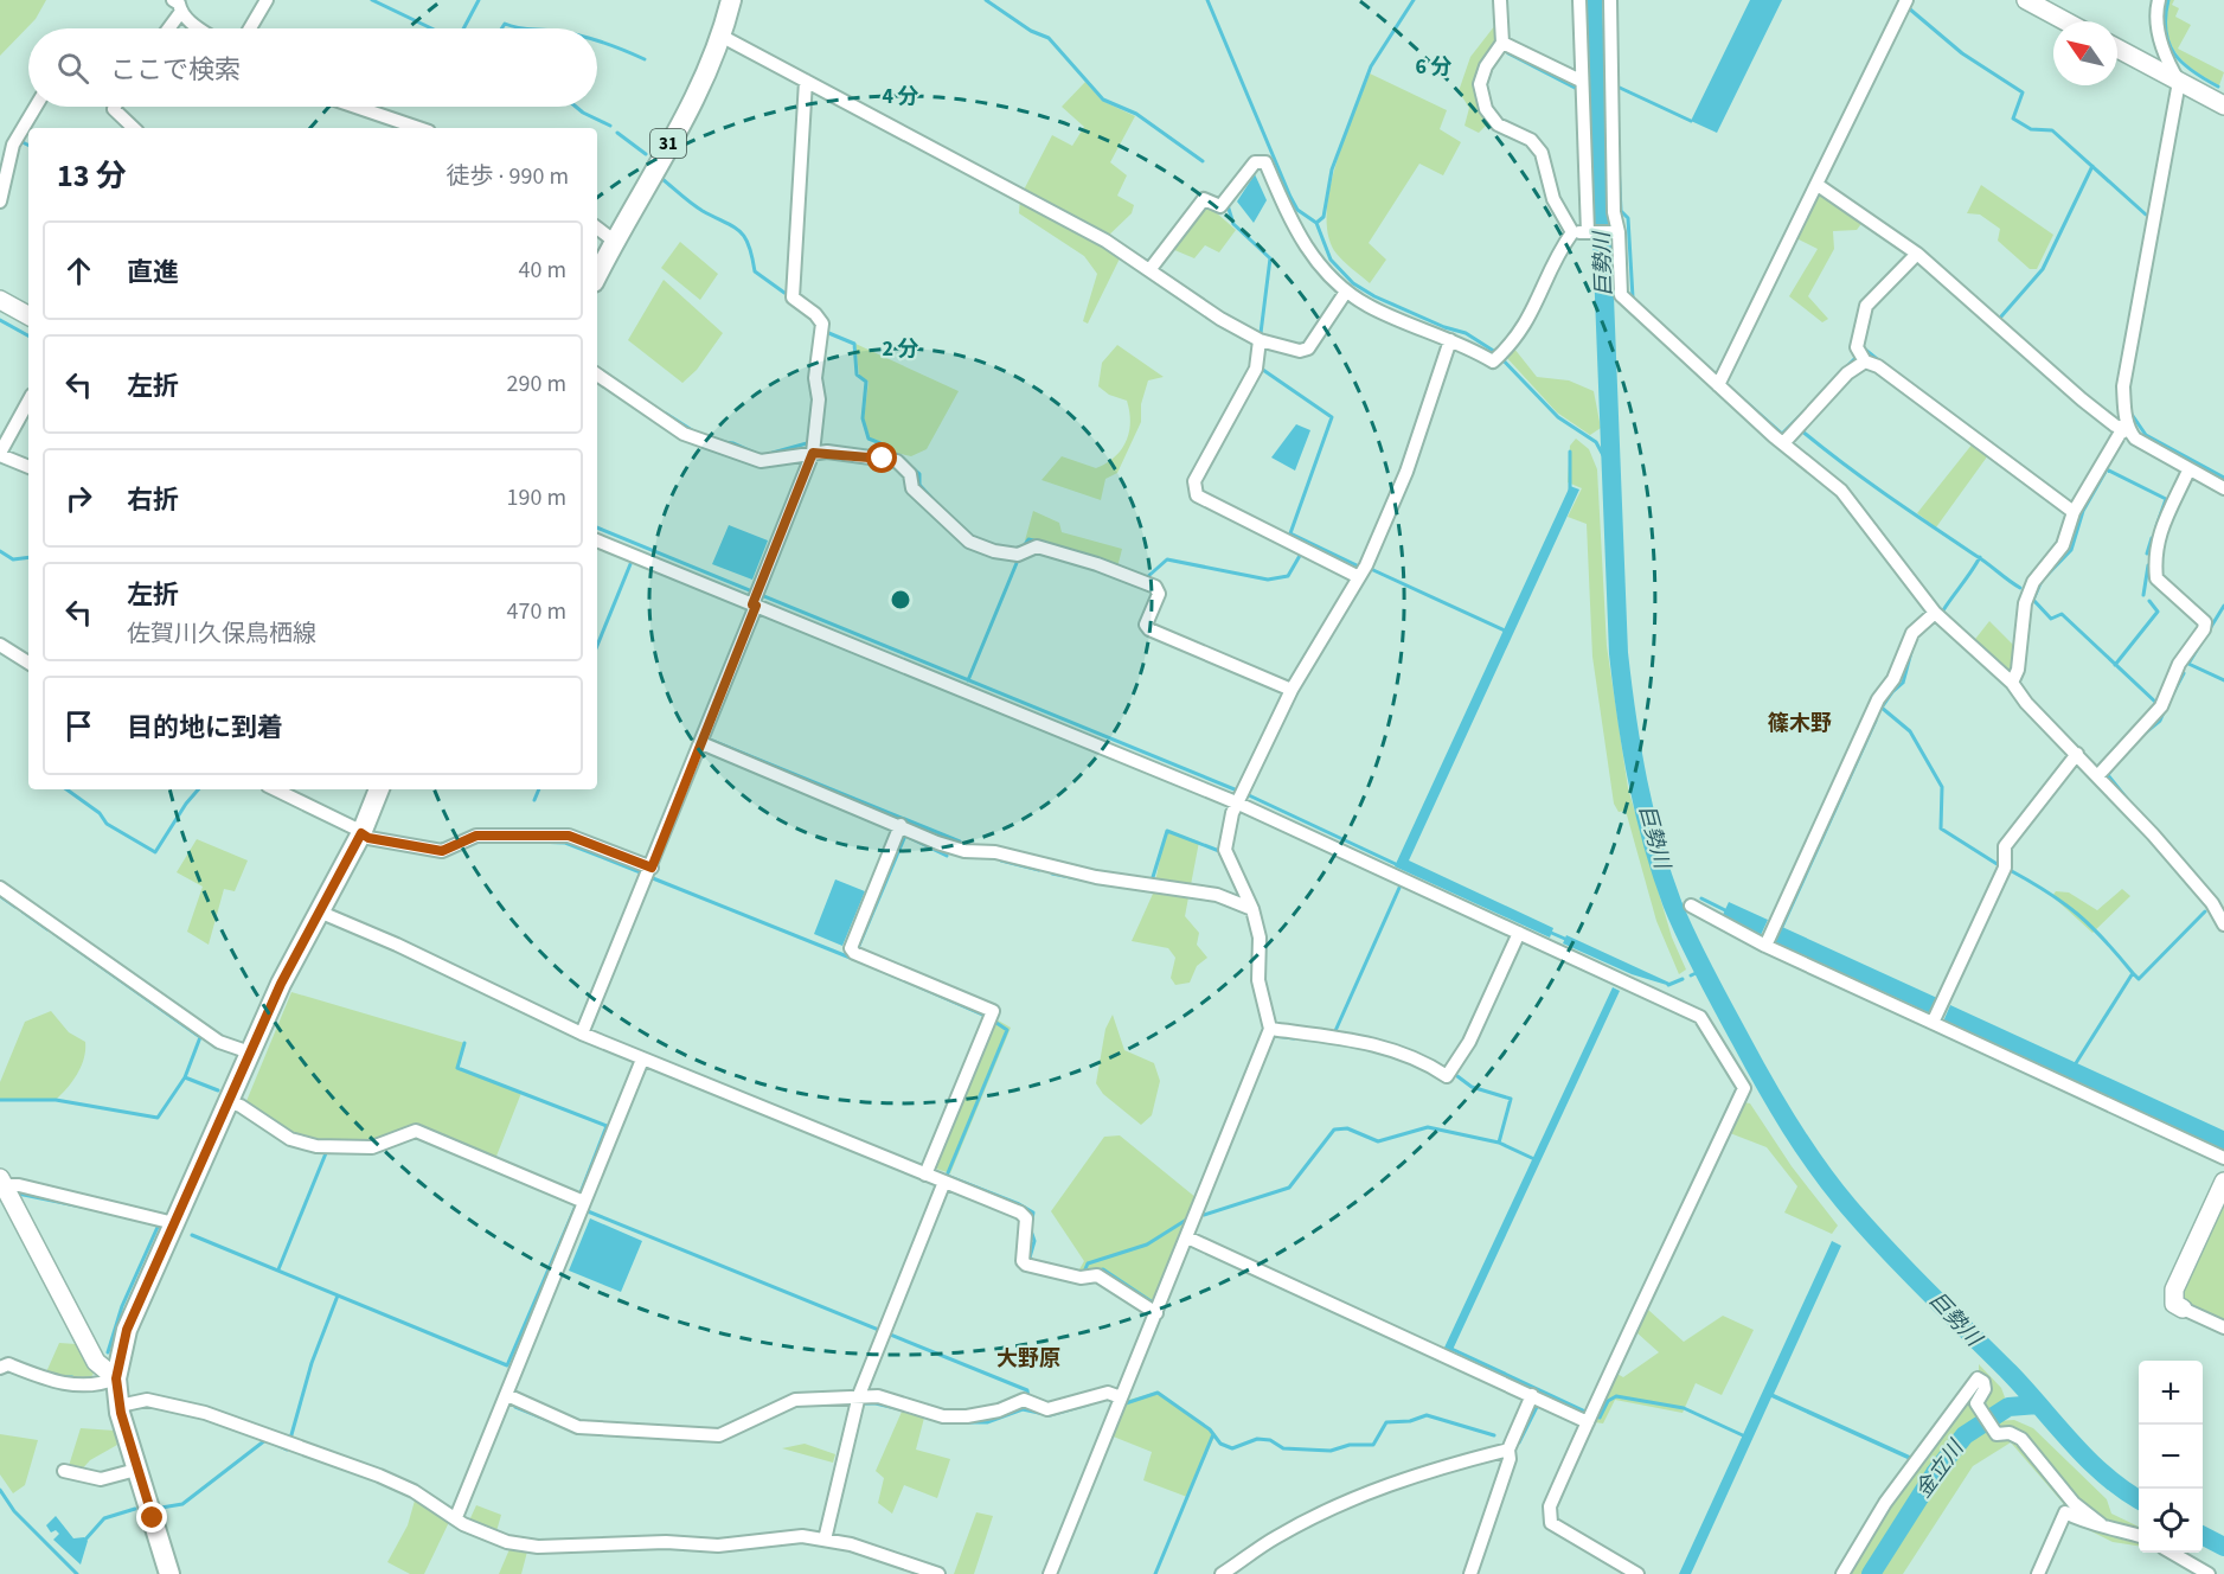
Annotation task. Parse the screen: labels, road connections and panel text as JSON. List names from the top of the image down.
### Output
{
  "streets": {
    "main road": ["31"]
  },
  "districts": ["篠木野", "大野原"],
  "water": ["巨勢川", "金立川"],
  "north": "top left",
  "page": {
    "search": "ここで検索",
    "heading": ["13 分", "徒歩 · 990 m"],
    "list": [
      ["直進", "40 m"],
      ["左折", "290 m"],
      ["右折", "190 m"],
      ["左折", "佐賀川久保鳥栖線", "470 m"],
      "目的地に到着"
    ],
    "map_buttons": ["+", "−"]
  },
  "rings": ["6 分", "4 分", "2 分"]
}
